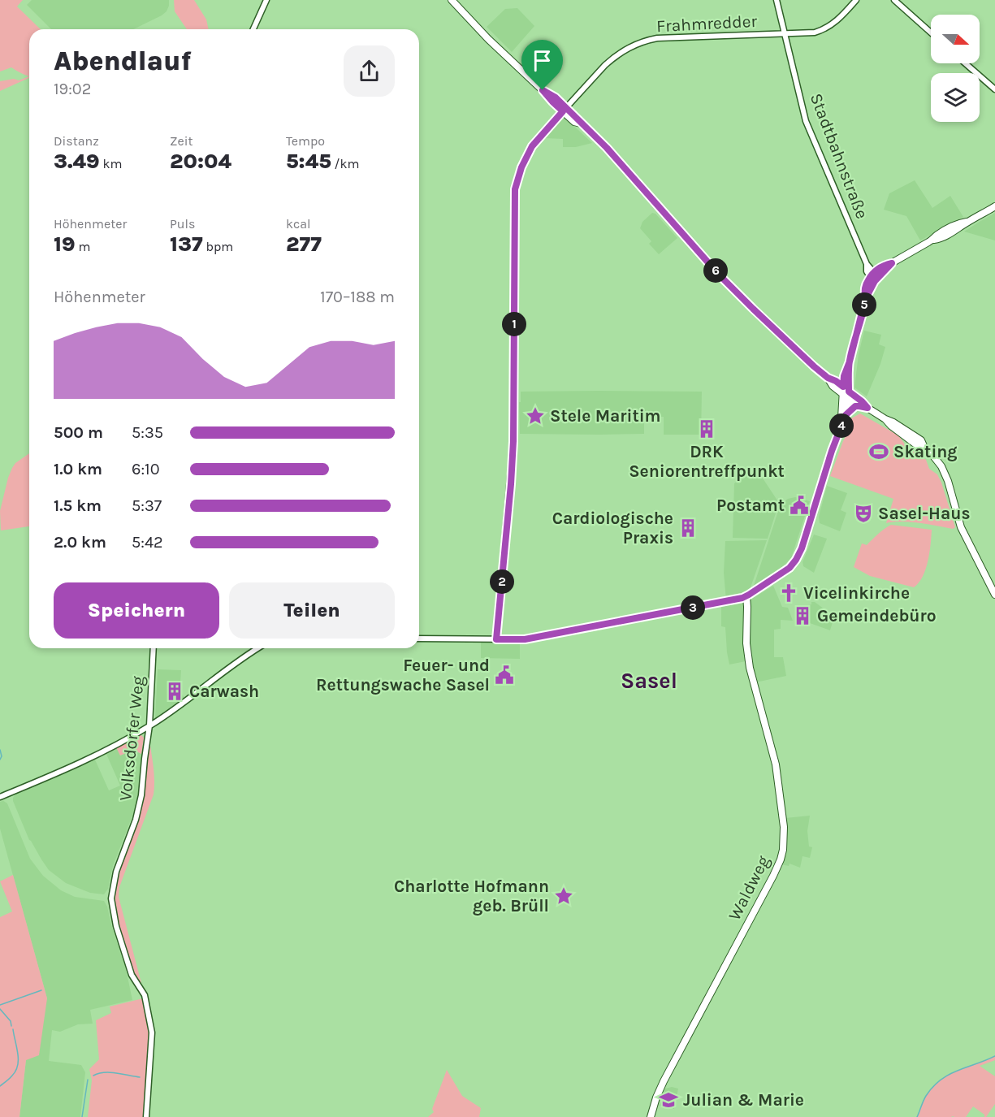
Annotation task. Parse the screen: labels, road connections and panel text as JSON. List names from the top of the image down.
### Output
{
  "streets": {
    "main road": ["Stadtbahnstraße", "Waldweg"],
    "street": ["Frahmredder", "Volksdorfer Weg"]
  },
  "crossings": [
    ["Frahmredder", "Stadtbahnstraße"],
    ["Stadtbahnstraße", "Waldweg"]
  ],
  "districts": ["Sasel"],
  "places": {
    "place": ["Stele Maritim", "Charlotte Hofmann geb. Brüll"],
    "building": [
      "DRK Seniorentreffpunkt",
      "Cardiologische Praxis",
      "Gemeindebüro",
      "Carwash"
    ],
    "sports": ["Skating"],
    "public building": ["Postamt", "Feuer- und Rettungswache Sasel"],
    "theatre": ["Sasel-Haus"],
    "church": ["Vicelinkirche"],
    "school or university": ["Julian & Marie"]
  },
  "north": "right",
  "page": {
    "heading": ["Abendlauf", "19:02"],
    "stats": [
      ["Distanz", "3.49 km"],
      ["Zeit", "20:04"],
      ["Tempo", "5:45 /km"],
      ["Höhenmeter", "19 m"],
      ["Puls", "137 bpm"],
      ["kcal", "277"]
    ],
    "pins": [
      "6",
      "5",
      "1",
      "4",
      "2",
      "3"
    ],
    "chart": ["Höhenmeter", "170–188 m"],
    "list": [
      {
        "name": "500 m",
        "note": "5:35"
      },
      {
        "name": "1.0 km",
        "note": "6:10"
      },
      {
        "name": "1.5 km",
        "note": "5:37"
      },
      {
        "name": "2.0 km",
        "note": "5:42"
      }
    ],
    "buttons": ["Speichern", "Teilen"]
  }
}
